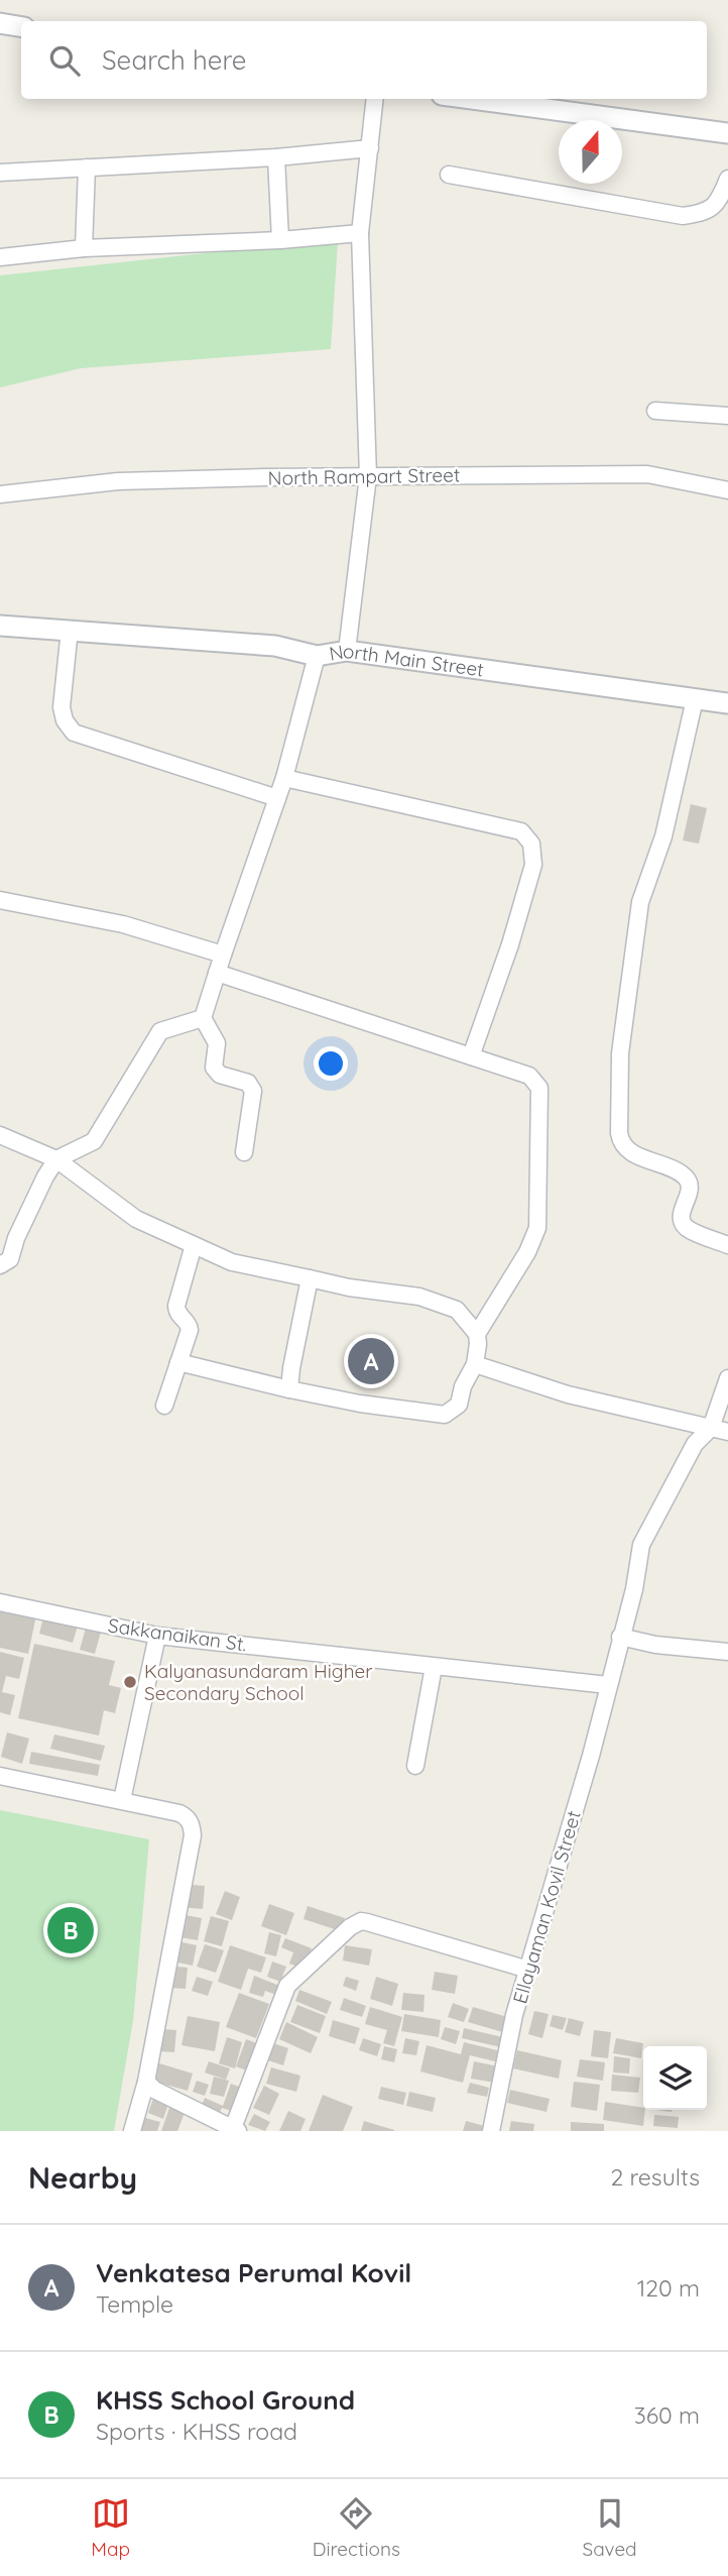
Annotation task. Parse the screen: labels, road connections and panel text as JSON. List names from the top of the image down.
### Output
{
  "streets": {
    "street": [
      "North Rampart Street",
      "North Main Street",
      "Sakkanaikan St.",
      "Ellayaman Kovil Street"
    ]
  },
  "crossings": [
    ["Sakkanaikan St.", "Ellayaman Kovil Street"]
  ],
  "places": ["Kalyanasundaram Higher Secondary School"],
  "north": "top",
  "page": {
    "search": "Search here",
    "pins": ["A", "B"],
    "heading": ["Nearby", "2 results"],
    "list": [
      {
        "mark": "A",
        "name": "Venkatesa Perumal Kovil",
        "note": "Temple",
        "value": "120 m"
      },
      {
        "mark": "B",
        "name": "KHSS School Ground",
        "note": "Sports · KHSS road",
        "value": "360 m"
      }
    ],
    "nav": ["Map", "Directions", "Saved"]
  }
}
